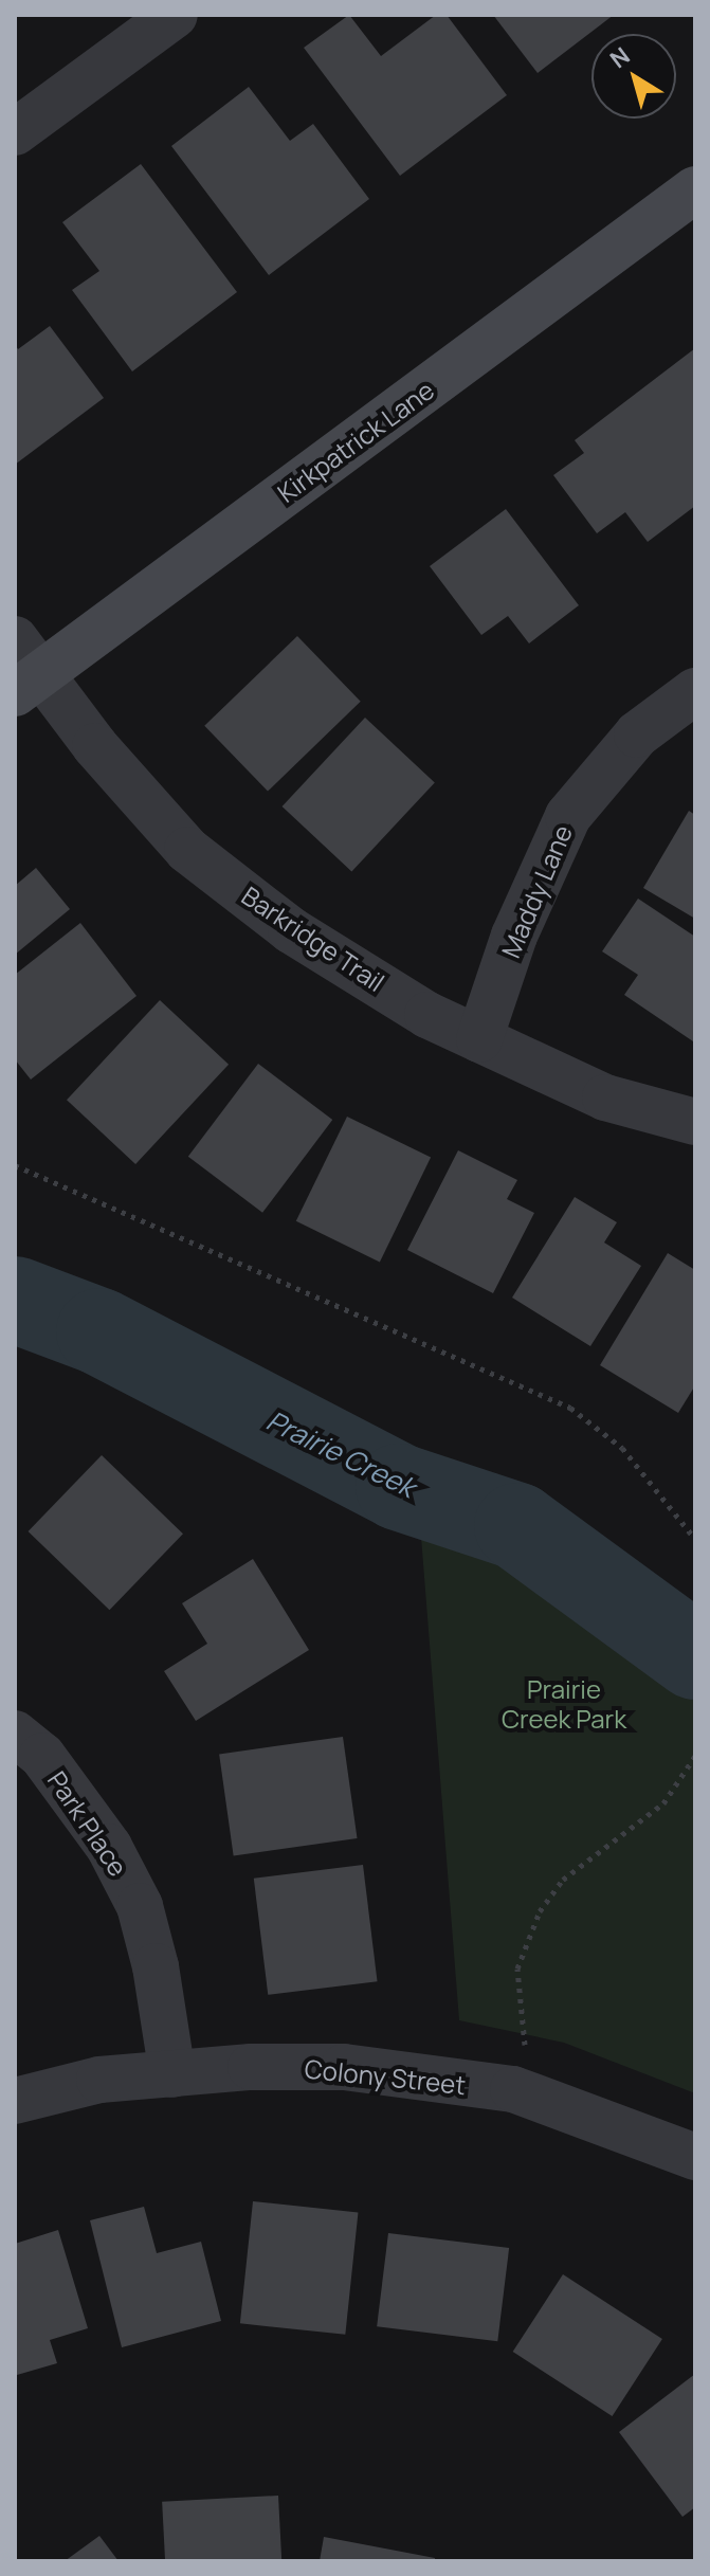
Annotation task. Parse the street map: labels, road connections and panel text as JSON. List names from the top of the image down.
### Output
{
  "streets": {
    "street": [
      "Kirkpatrick Lane",
      "Maddy Lane",
      "Barkridge Trail",
      "Park Place",
      "Colony Street"
    ]
  },
  "crossings": [
    ["Kirkpatrick Lane", "Barkridge Trail"],
    ["Maddy Lane", "Barkridge Trail"],
    ["Park Place", "Colony Street"]
  ],
  "water": ["Prairie Creek"],
  "parks": ["Prairie Creek Park"],
  "north": "top left"
}
